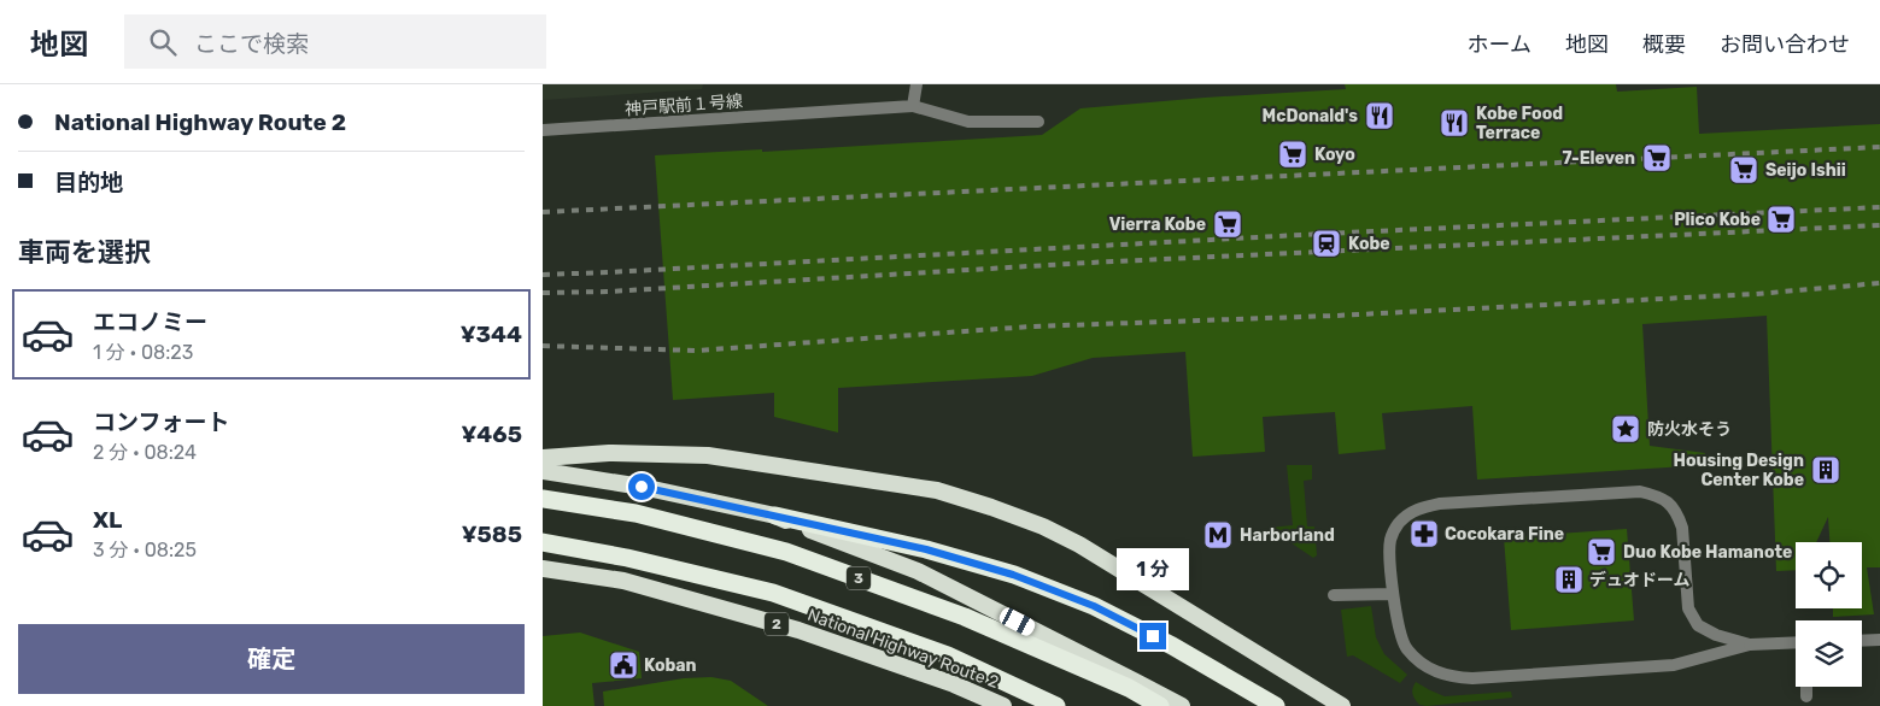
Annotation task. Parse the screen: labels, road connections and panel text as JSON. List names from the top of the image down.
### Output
{
  "streets": {
    "highway": ["3", "2", "National Highway Route 2"],
    "street": ["神戸駅前１号線"]
  },
  "places": {
    "restaurant": ["McDonald's", "Kobe Food Terrace"],
    "supermarket": [
      "Koyo",
      "7-Eleven",
      "Seijo Ishii",
      "Plico Kobe",
      "Vierra Kobe",
      "Duo Kobe Hamanote"
    ],
    "station": ["Kobe"],
    "place": ["防火水そう"],
    "building": ["Housing Design Center Kobe", "デュオドーム"],
    "pharmacy": ["Cocokara Fine"],
    "metro station": ["Harborland"],
    "public building": ["Koban"]
  },
  "page": {
    "header": "地図",
    "search": "ここで検索",
    "nav": [
      "ホーム",
      "地図",
      "概要",
      "お問い合わせ"
    ],
    "banner": ["National Highway Route 2", "目的地"],
    "heading": "車両を選択",
    "list": [
      {
        "name": "エコノミー",
        "note": "1 分 · 08:23",
        "value": "¥344"
      },
      {
        "name": "コンフォート",
        "note": "2 分 · 08:24",
        "value": "¥465"
      },
      {
        "name": "XL",
        "note": "3 分 · 08:25",
        "value": "¥585"
      }
    ],
    "bubble": "1 分",
    "buttons": "確定"
  }
}
